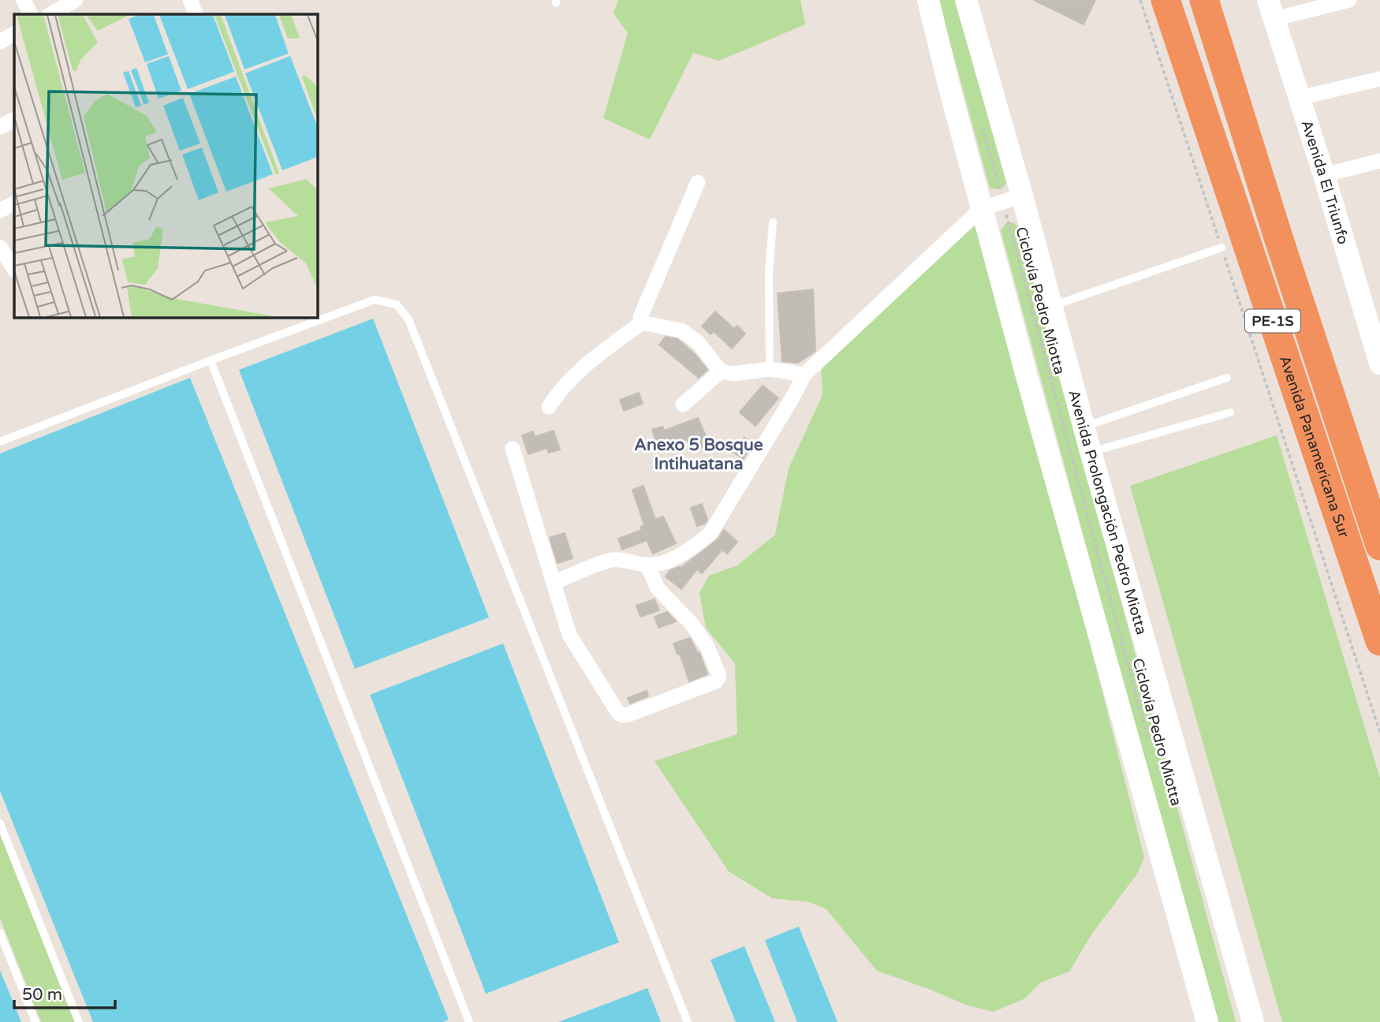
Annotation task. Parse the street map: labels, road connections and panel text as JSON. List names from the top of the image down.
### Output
{
  "streets": {
    "highway": ["PE-1S", "Avenida Panamericana Sur"],
    "main road": ["Avenida El Triunfo", "Avenida Prolongación Pedro Miotta"],
    "path": ["Ciclovía Pedro Miotta"]
  },
  "crossings": [
    ["Ciclovía Pedro Miotta", "Avenida Prolongación Pedro Miotta"]
  ],
  "districts": ["Anexo 5 Bosque Intihuatana"],
  "scale_bar": "50 m"
}
